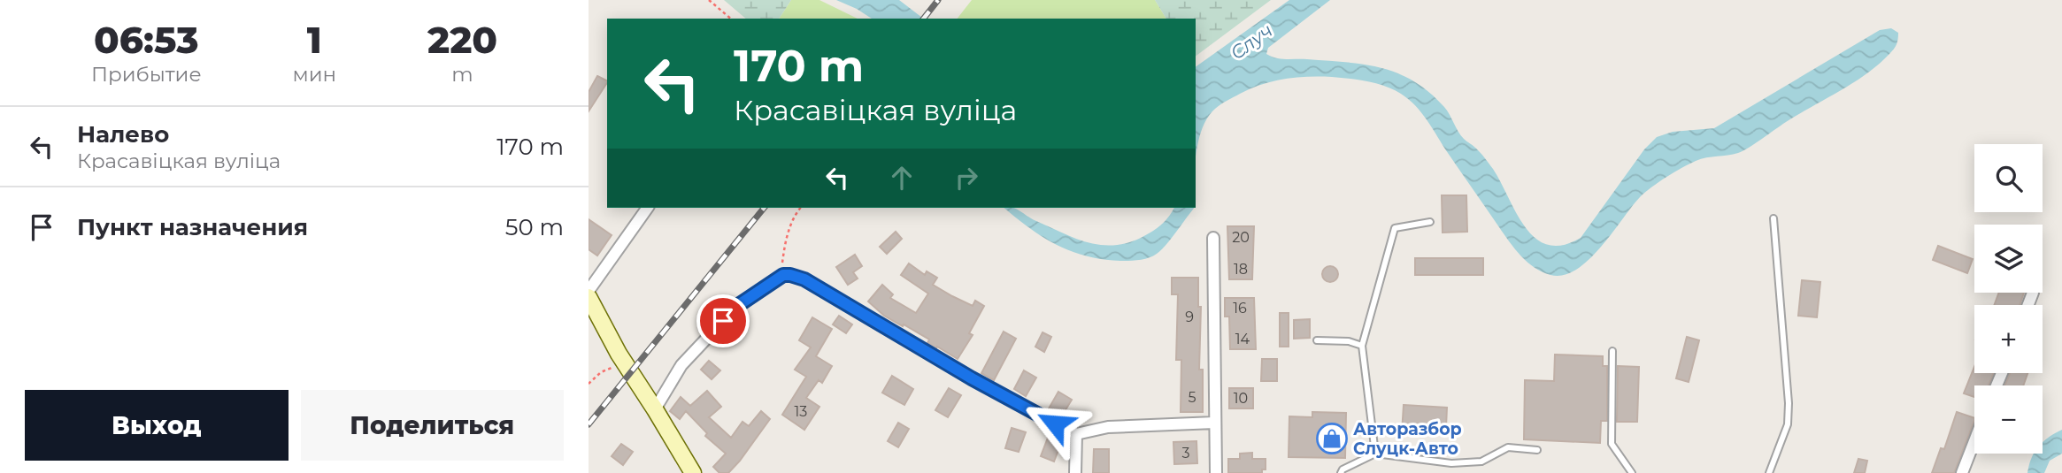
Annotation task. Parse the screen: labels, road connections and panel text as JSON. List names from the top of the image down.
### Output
{
  "water": ["Случ"],
  "places": {
    "shop": ["Авторазбор Слуцк-Авто"]
  },
  "house_numbers": [
    "20",
    "18",
    "16",
    "9",
    "14",
    "5",
    "10",
    "13",
    "3"
  ],
  "page": {
    "eta": [
      "06:53",
      "Прибытие",
      "1",
      "мин",
      "220",
      "m"
    ],
    "turn": ["170 m", "Красавіцкая вуліца"],
    "list": [
      {
        "name": "Налево",
        "note": "Красавіцкая вуліца",
        "value": "170 m"
      },
      {
        "name": "Пункт назначения",
        "value": "50 m"
      }
    ],
    "map_buttons": ["+", "−"],
    "buttons": ["Выход", "Поделиться"]
  }
}
